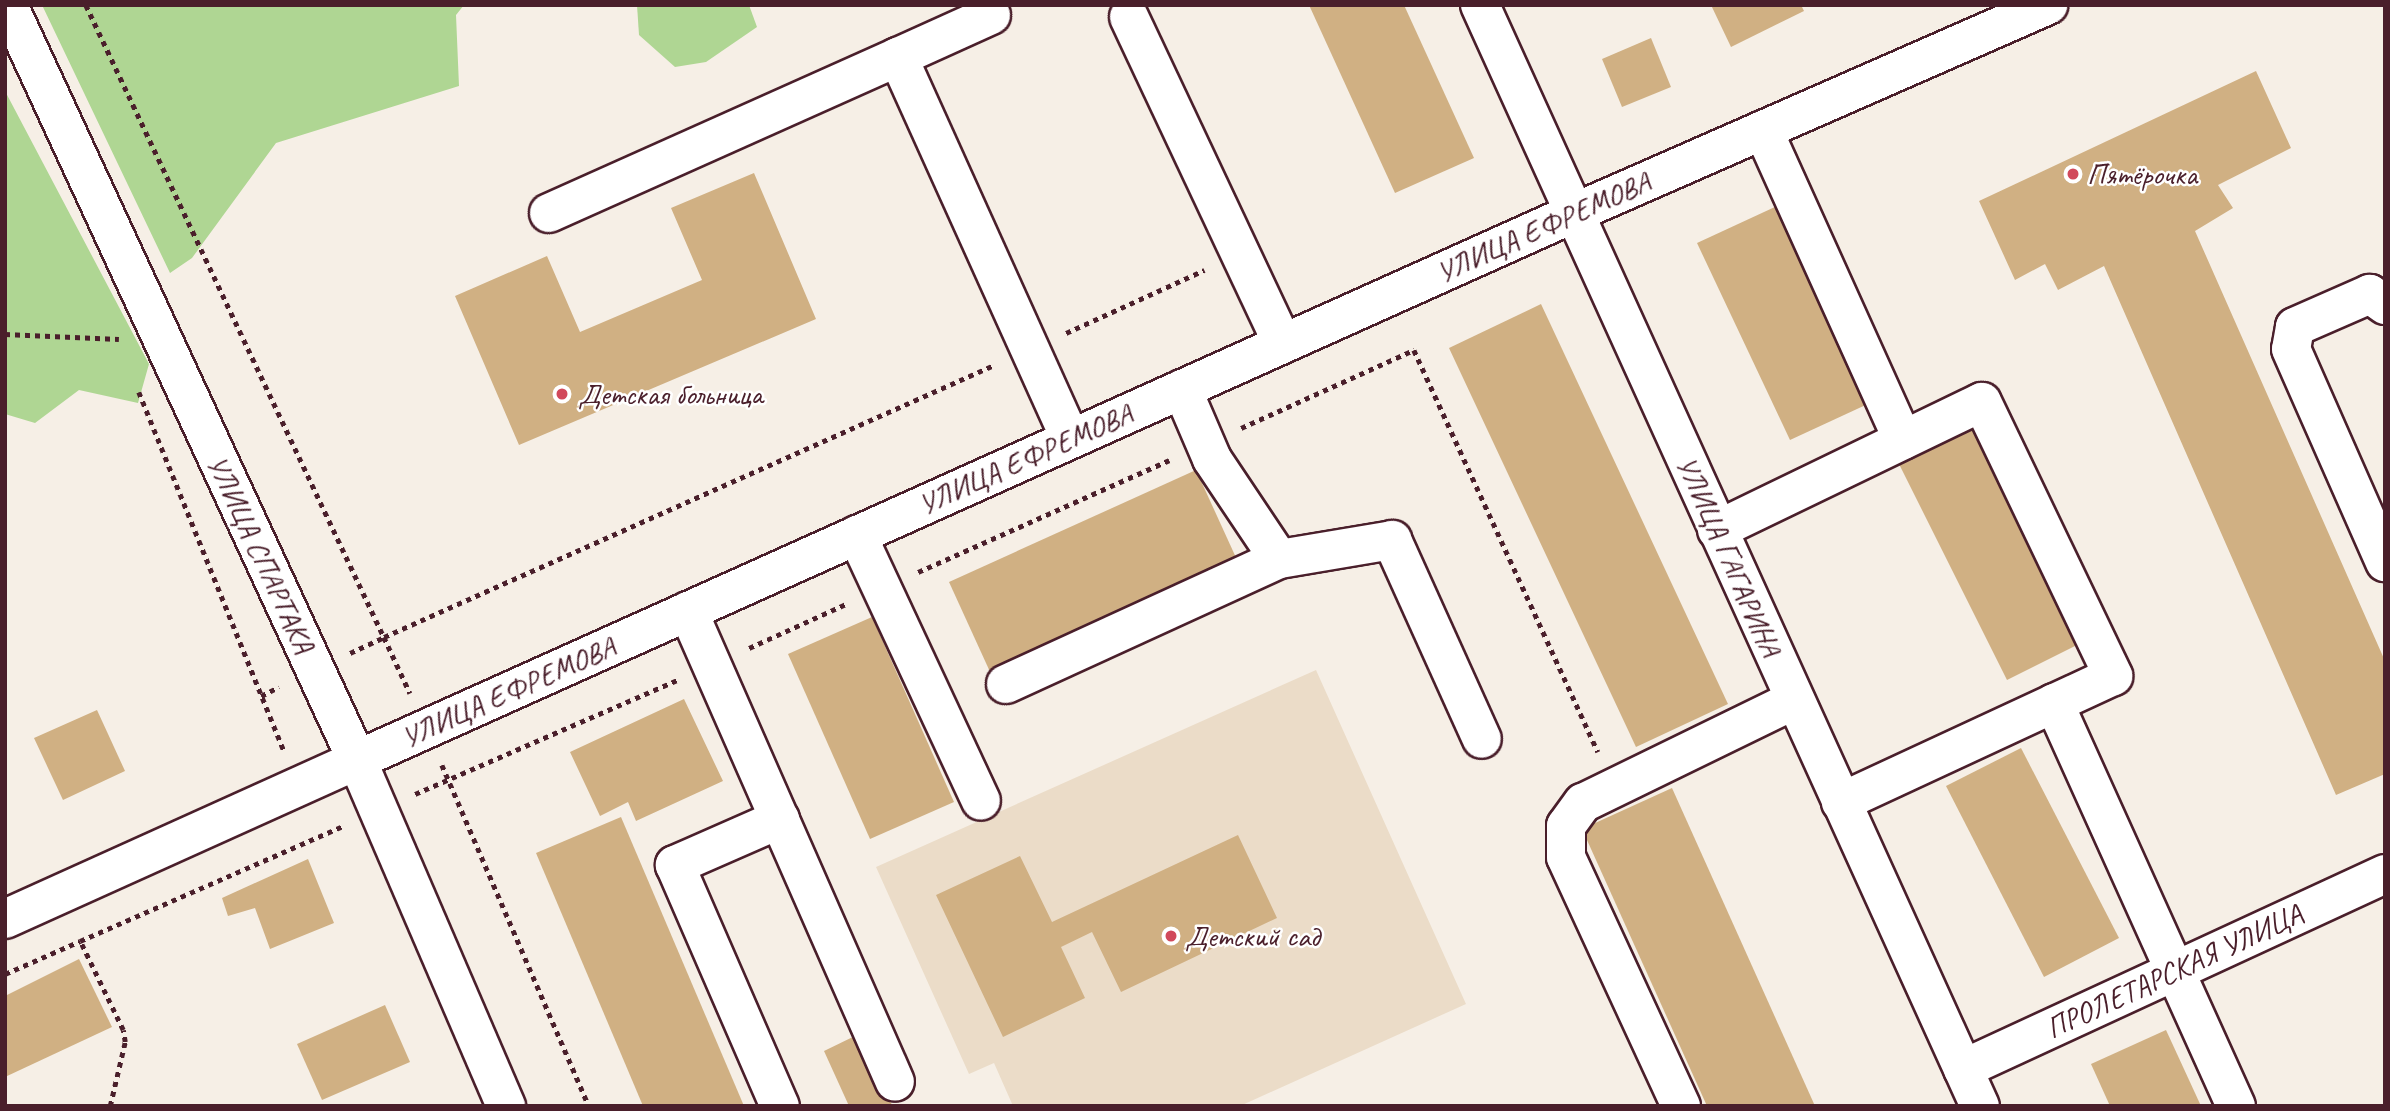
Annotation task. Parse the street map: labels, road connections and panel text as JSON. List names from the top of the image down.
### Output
{
  "streets": {
    "street": [
      "УЛИЦА ЕФРЕМОВА",
      "УЛИЦА СПАРТАКА",
      "УЛИЦА ГАГАРИНА",
      "ПРОЛЕТАРСКАЯ УЛИЦА"
    ]
  },
  "crossings": [
    ["УЛИЦА ЕФРЕМОВА", "УЛИЦА СПАРТАКА"],
    ["УЛИЦА ЕФРЕМОВА", "УЛИЦА ГАГАРИНА"],
    ["УЛИЦА ГАГАРИНА", "ПРОЛЕТАРСКАЯ УЛИЦА"]
  ],
  "places": ["Пятёрочка", "Детская больница", "Детский сад"]
}
